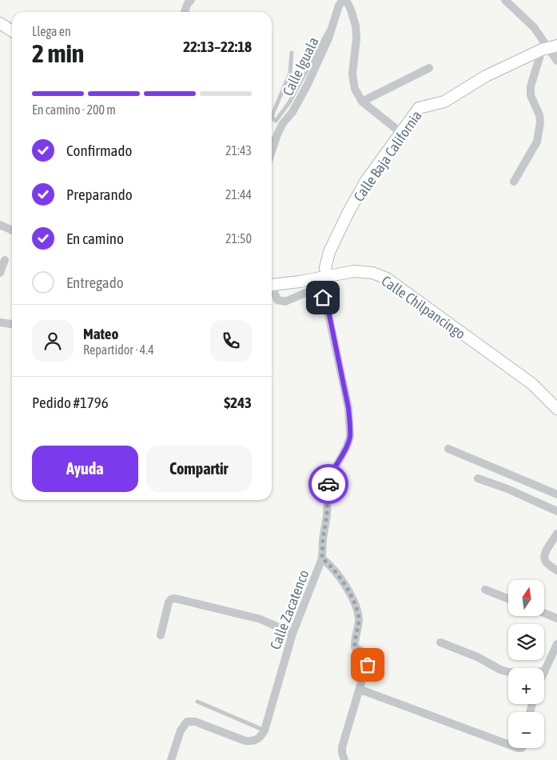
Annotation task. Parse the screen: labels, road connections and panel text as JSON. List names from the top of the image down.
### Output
{
  "streets": {
    "street": [
      "Calle Iguala",
      "Calle Baja California",
      "Calle Chilpancingo",
      "Calle Zacatenco"
    ]
  },
  "crossings": [
    ["Calle Baja California", "Calle Chilpancingo"]
  ],
  "north": "top",
  "page": {
    "heading": ["2 min", "Llega en", "22:13–22:18"],
    "panel": [
      "Mateo",
      "Repartidor · 4.4",
      "Pedido #1796",
      "$243"
    ],
    "bar": "En camino · 200 m",
    "list": [
      ["Confirmado", "21:43"],
      ["Preparando", "21:44"],
      ["En camino", "21:50"],
      "Entregado"
    ],
    "buttons": ["Ayuda", "Compartir"],
    "map_buttons": ["+", "−"]
  }
}
